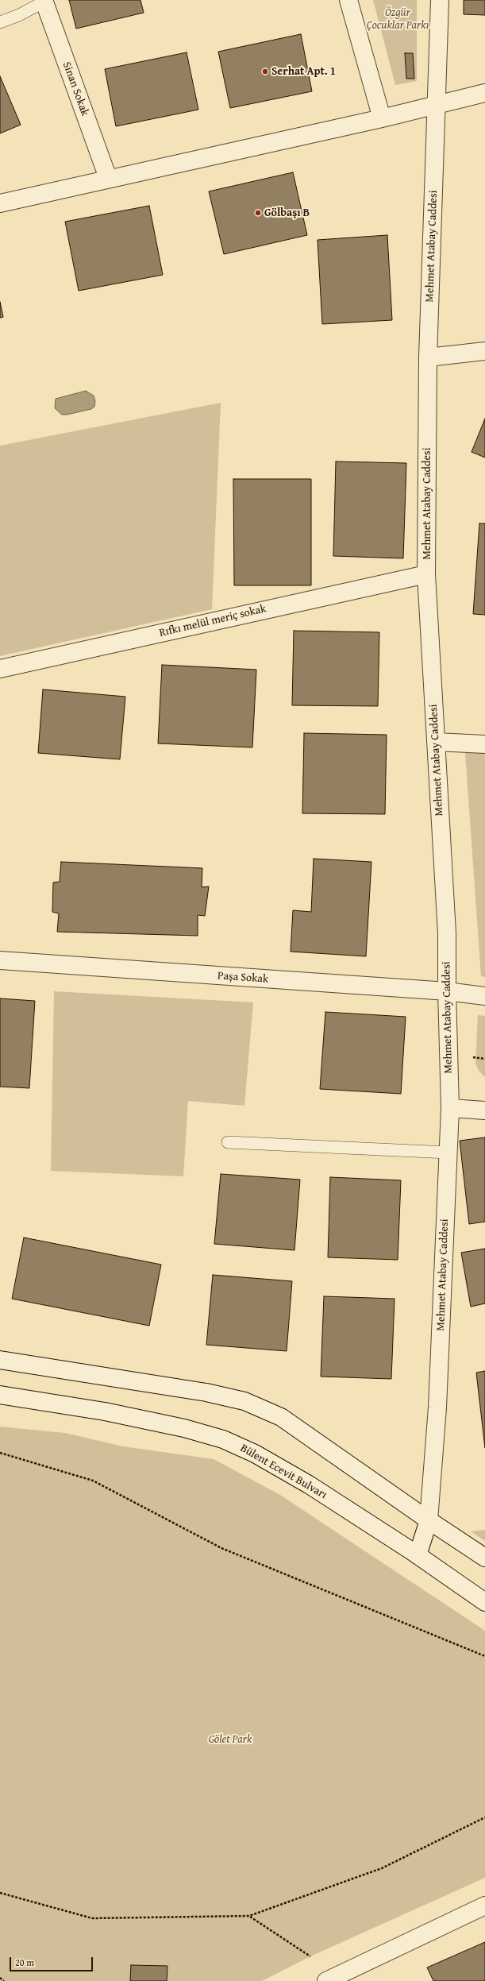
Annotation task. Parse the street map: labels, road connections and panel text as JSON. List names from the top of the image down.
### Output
{
  "streets": {
    "street": [
      "Sinan Sokak",
      "Mehmet Atabay Caddesi",
      "Rıfkı melül meriç sokak",
      "Paşa Sokak",
      "Bülent Ecevit Bulvarı"
    ]
  },
  "crossings": [
    ["Mehmet Atabay Caddesi", "Rıfkı melül meriç sokak"],
    ["Mehmet Atabay Caddesi", "Paşa Sokak"],
    ["Mehmet Atabay Caddesi", "Bülent Ecevit Bulvarı"]
  ],
  "parks": ["Özgür Çocuklar Parkı", "Gölet Park"],
  "places": ["Serhat Apt. 1", "Gölbaşı B"],
  "scale_bar": "20 m"
}
